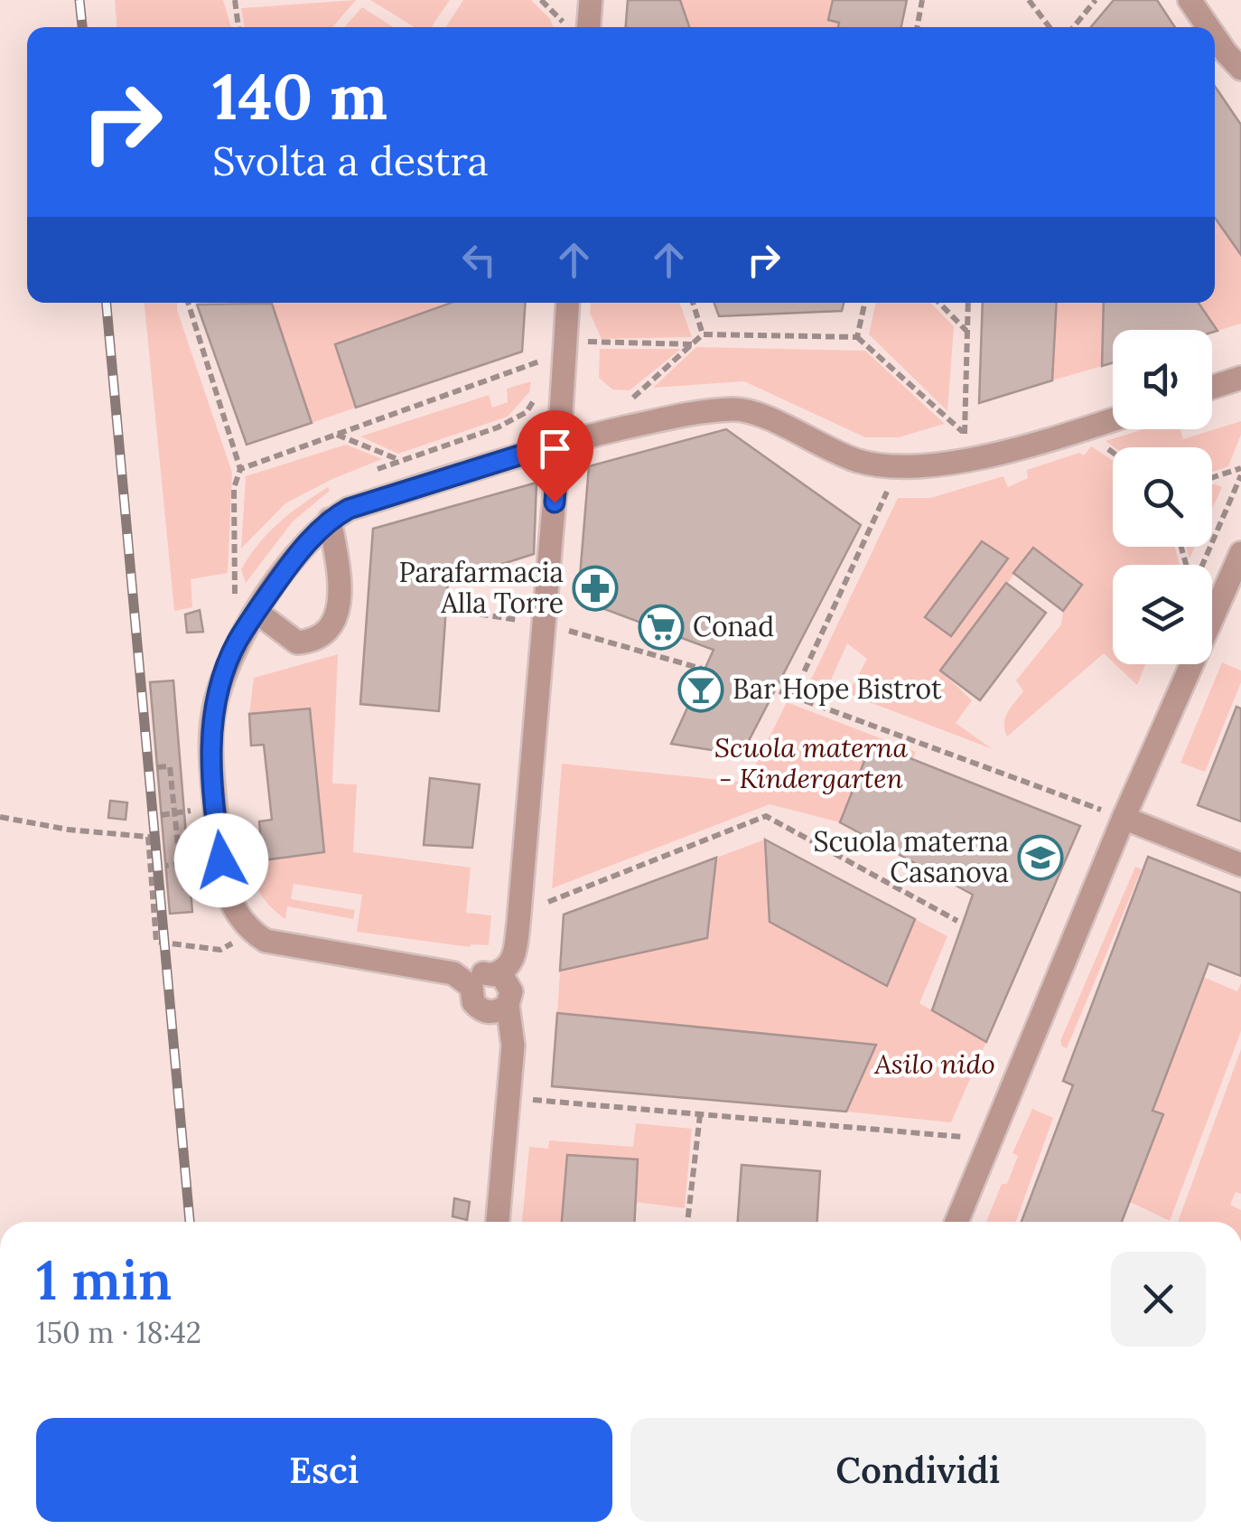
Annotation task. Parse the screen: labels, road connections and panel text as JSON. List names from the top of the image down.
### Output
{
  "parks": ["Scuola materna - Kindergarten", "Asilo nido"],
  "places": {
    "pharmacy": ["Parafarmacia Alla Torre"],
    "supermarket": ["Conad"],
    "bar": ["Bar Hope Bistrot"],
    "school or university": ["Scuola materna Casanova"]
  },
  "page": {
    "turn": ["140 m", "Svolta a destra"],
    "heading": ["1 min", "150 m · 18:42"],
    "buttons": ["Esci", "Condividi"]
  }
}
